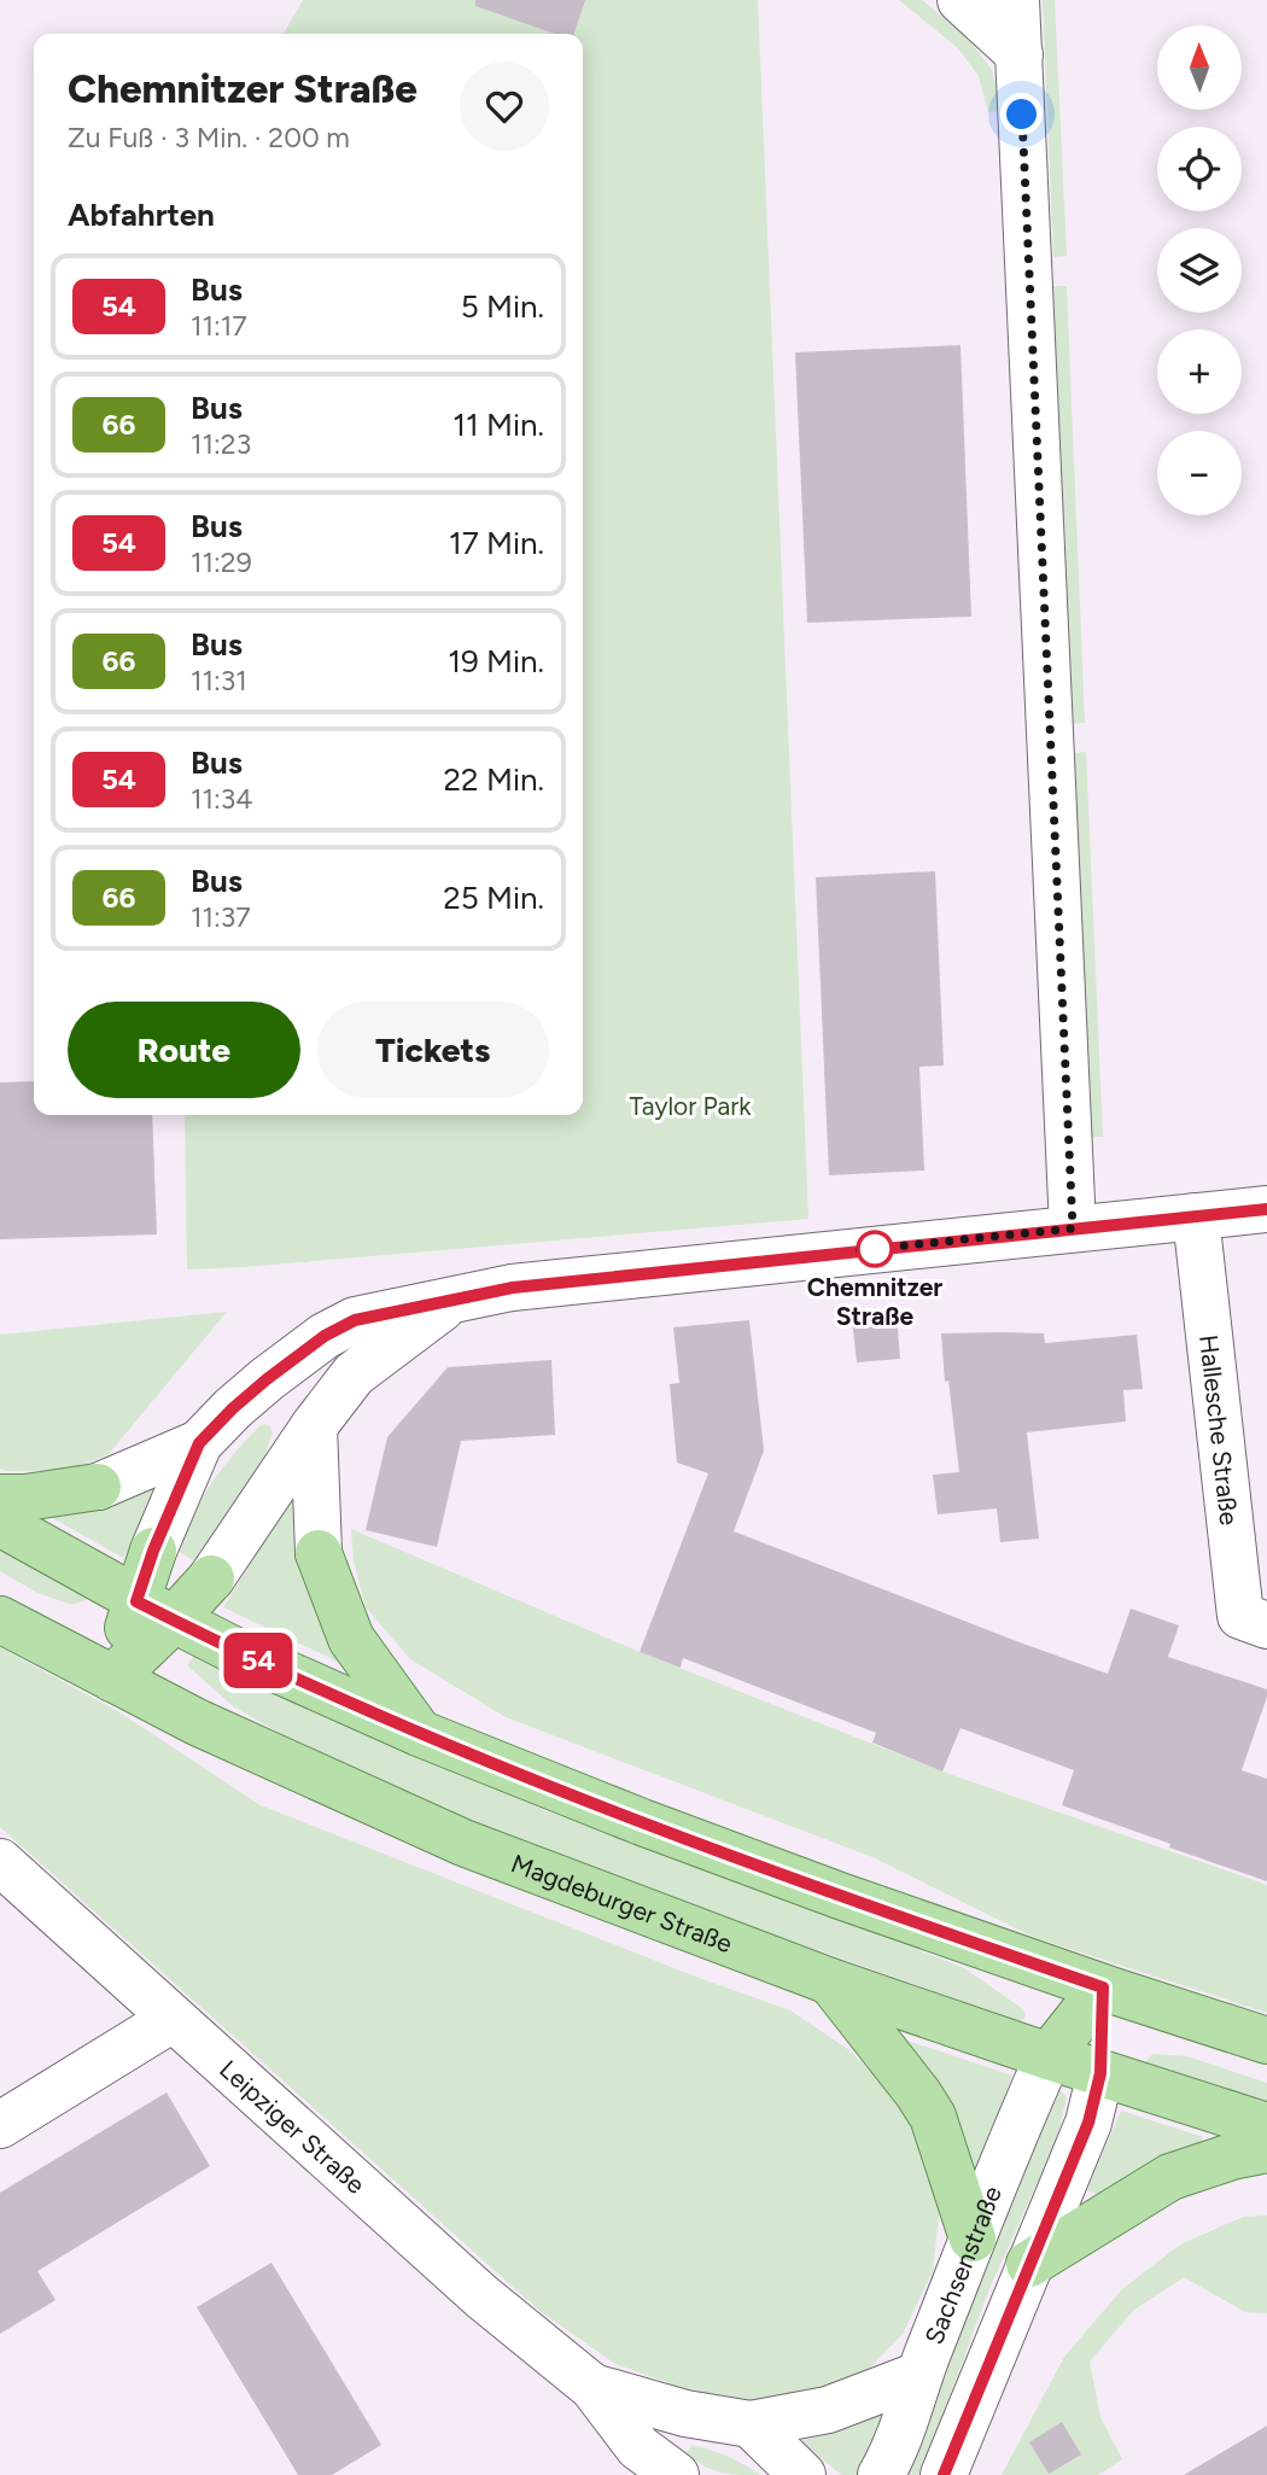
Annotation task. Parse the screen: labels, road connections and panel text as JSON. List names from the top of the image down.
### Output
{
  "streets": {
    "main road": ["Magdeburger Straße"],
    "street": ["Hallesche Straße", "Leipziger Straße", "Sachsenstraße"]
  },
  "crossings": [
    ["Magdeburger Straße", "Sachsenstraße"],
    ["Leipziger Straße", "Sachsenstraße"]
  ],
  "parks": ["Taylor Park"],
  "places": ["Chemnitzer Straße"],
  "lines": ["bus line 54"],
  "north": "top",
  "page": {
    "on_map": "54",
    "map_buttons": ["+", "−"],
    "heading": [
      ["Chemnitzer Straße", "Zu Fuß · 3 Min. · 200 m"],
      "Abfahrten"
    ],
    "list": [
      {
        "mark": "54",
        "name": "Bus",
        "note": "11:17",
        "value": "5 Min."
      },
      {
        "mark": "66",
        "name": "Bus",
        "note": "11:23",
        "value": "11 Min."
      },
      {
        "mark": "54",
        "name": "Bus",
        "note": "11:29",
        "value": "17 Min."
      },
      {
        "mark": "66",
        "name": "Bus",
        "note": "11:31",
        "value": "19 Min."
      },
      {
        "mark": "54",
        "name": "Bus",
        "note": "11:34",
        "value": "22 Min."
      },
      {
        "mark": "66",
        "name": "Bus",
        "note": "11:37",
        "value": "25 Min."
      }
    ],
    "buttons": ["Route", "Tickets"]
  }
}
